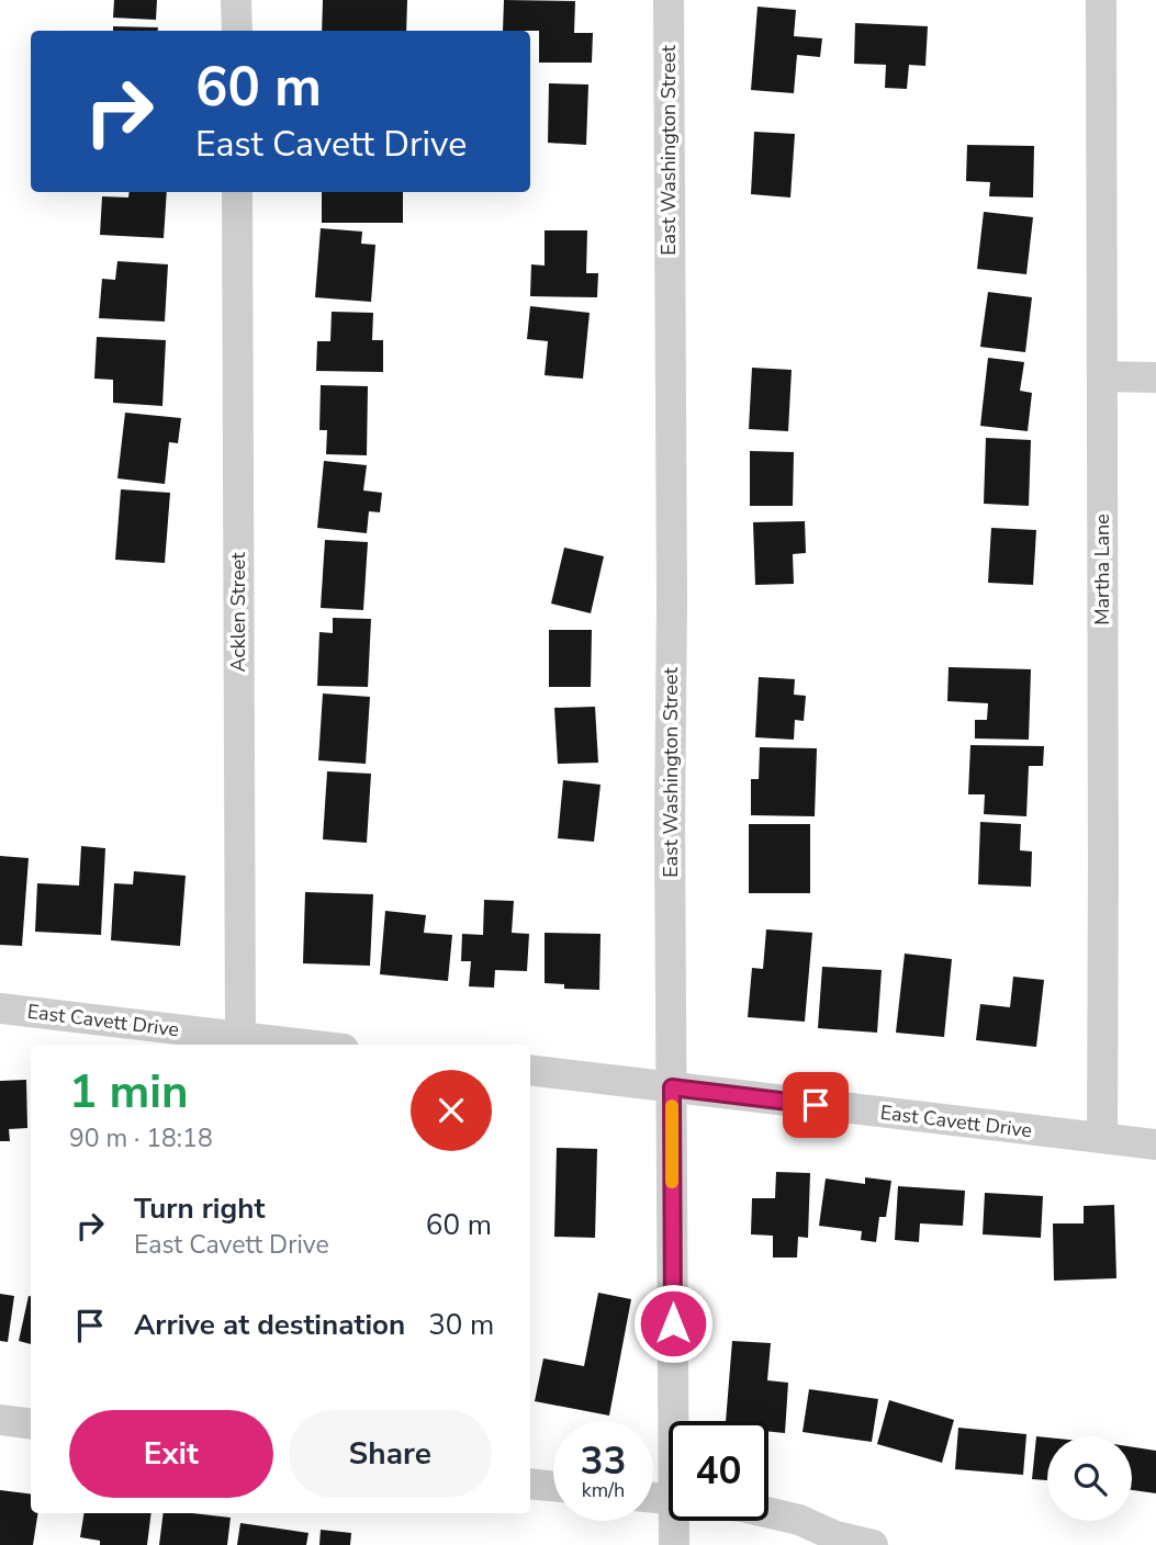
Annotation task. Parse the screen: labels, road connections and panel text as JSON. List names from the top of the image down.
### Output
{
  "streets": {
    "street": [
      "East Washington Street",
      "Martha Lane",
      "Acklen Street",
      "East Cavett Drive"
    ]
  },
  "crossings": [
    ["East Washington Street", "East Cavett Drive"],
    ["Martha Lane", "East Cavett Drive"],
    ["Acklen Street", "East Cavett Drive"]
  ],
  "page": {
    "turn": ["60 m", "East Cavett Drive"],
    "heading": ["1 min", "90 m · 18:18"],
    "list": [
      {
        "name": "Turn right",
        "note": "East Cavett Drive",
        "value": "60 m"
      },
      {
        "name": "Arrive at destination",
        "value": "30 m"
      }
    ],
    "buttons": ["Exit", "Share"],
    "speed": "33 km/h",
    "limit": "40"
  }
}
